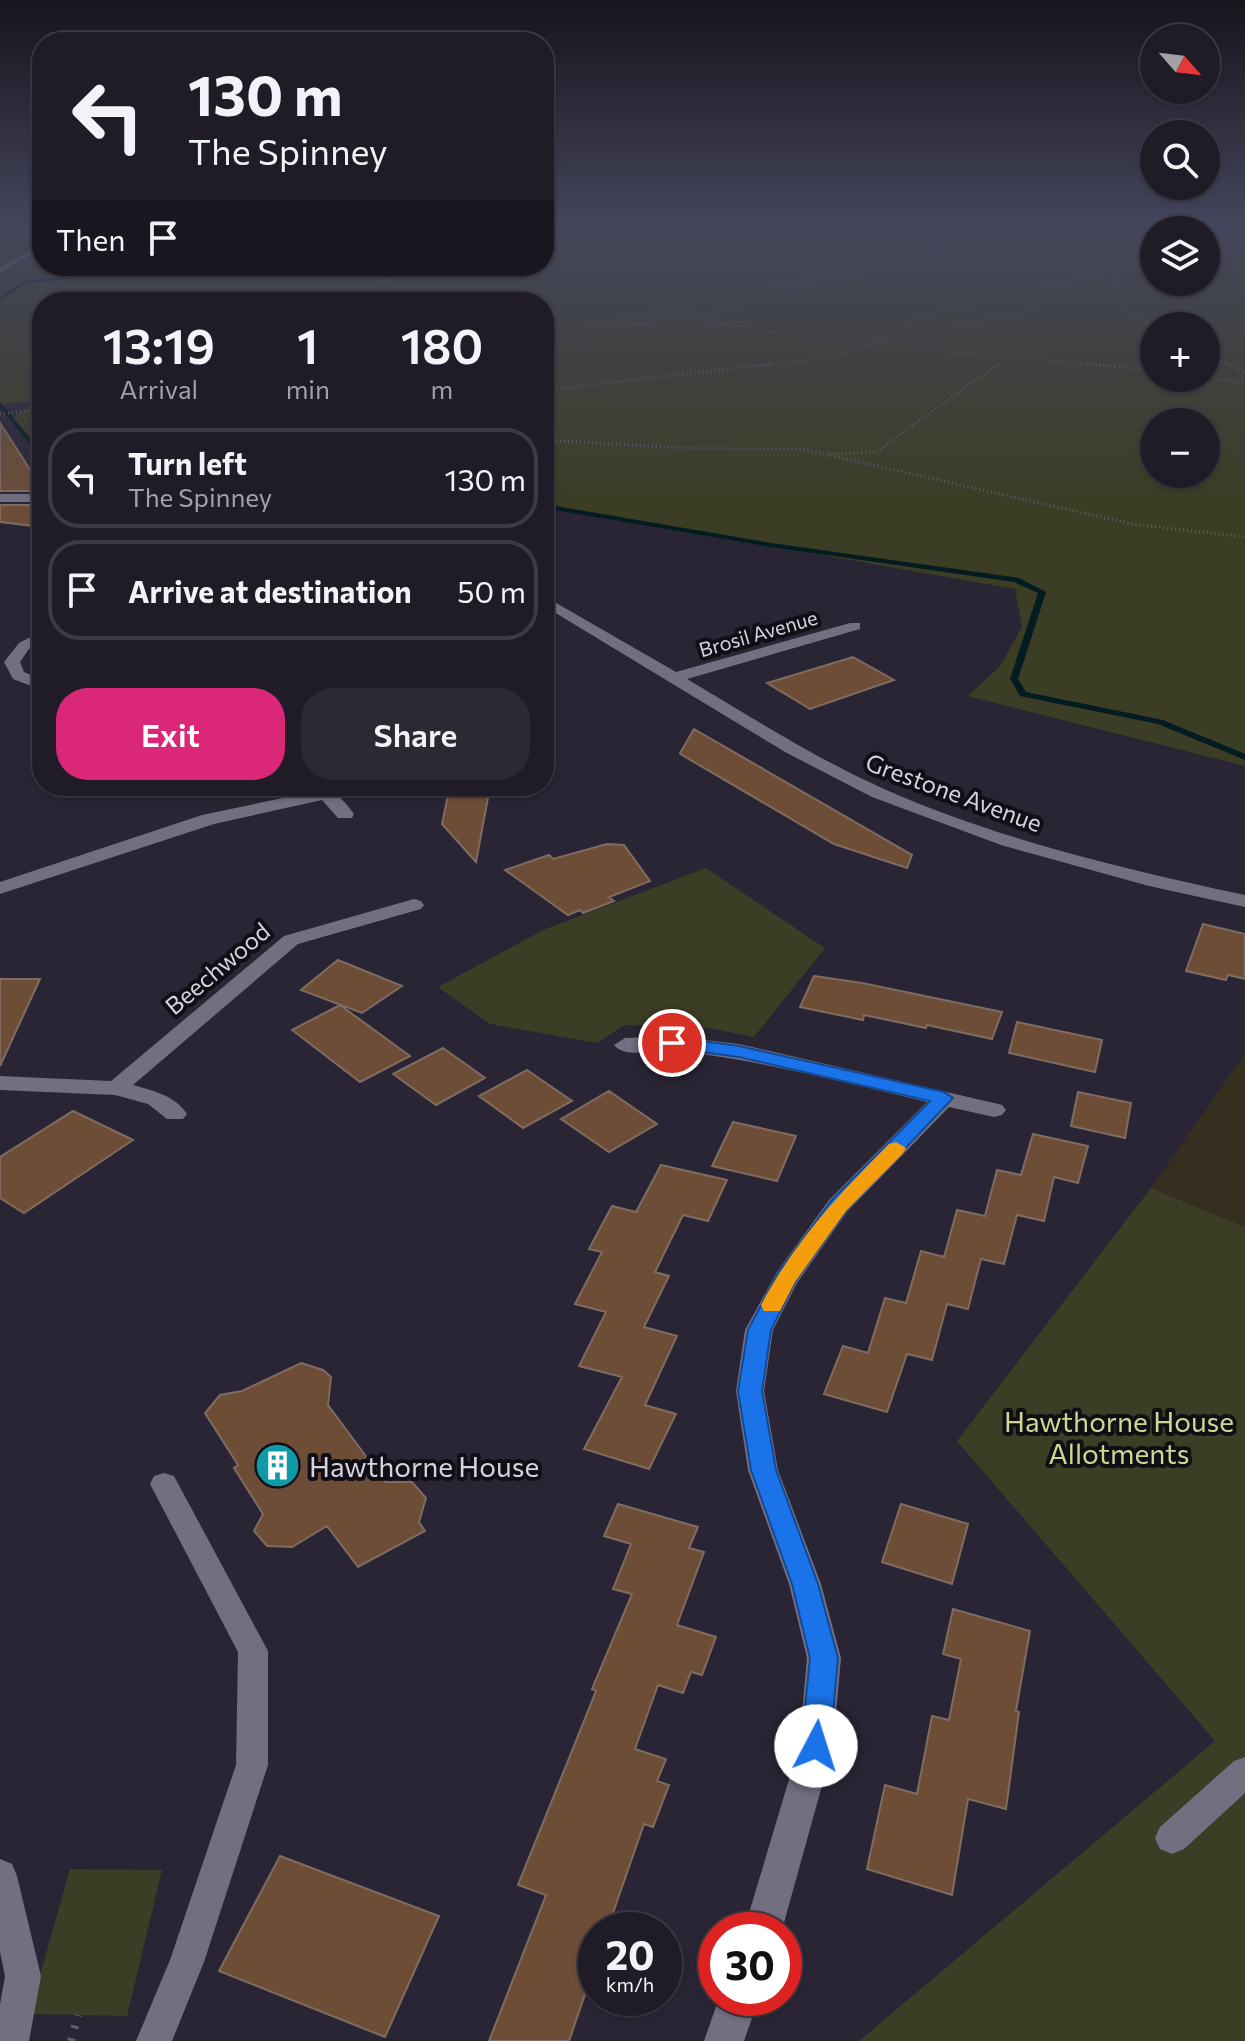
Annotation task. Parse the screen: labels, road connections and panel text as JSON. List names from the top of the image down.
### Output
{
  "streets": {
    "street": ["Brosil Avenue", "Grestone Avenue", "Beechwood"]
  },
  "crossings": [
    ["Brosil Avenue", "Grestone Avenue"]
  ],
  "parks": ["Hawthorne House Allotments"],
  "places": {
    "building": ["Hawthorne House"]
  },
  "north": "bottom right",
  "page": {
    "map_buttons": ["+", "−"],
    "turn": ["130 m", "The Spinney"],
    "then": "Then",
    "eta": [
      "13:19",
      "Arrival",
      "1",
      "min",
      "180",
      "m"
    ],
    "list": [
      {
        "name": "Turn left",
        "note": "The Spinney",
        "value": "130 m"
      },
      {
        "name": "Arrive at destination",
        "value": "50 m"
      }
    ],
    "buttons": ["Exit", "Share"],
    "speed": "20 km/h",
    "limit": "30"
  }
}
